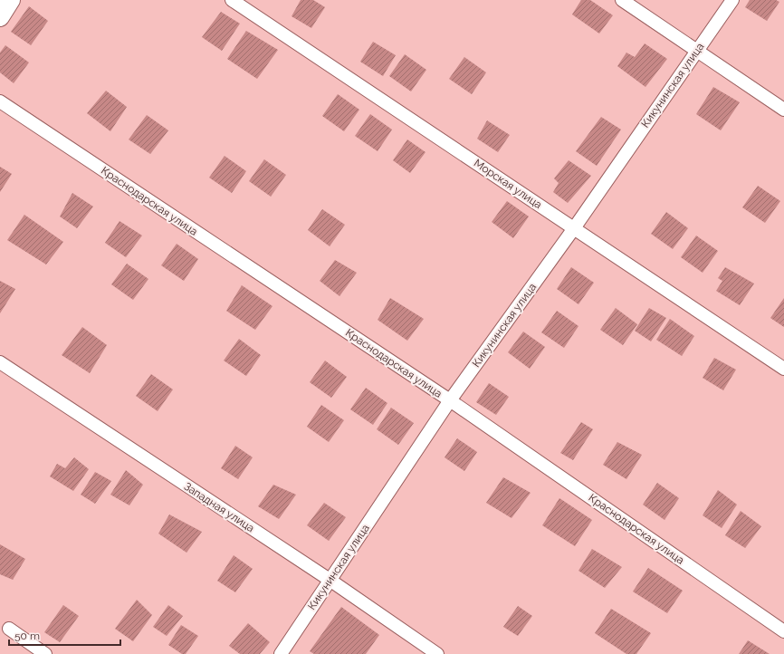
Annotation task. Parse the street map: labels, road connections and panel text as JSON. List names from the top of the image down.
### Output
{
  "streets": {
    "street": [
      "Кикунинская улица",
      "Морская улица",
      "Краснодарская улица",
      "Западная улица"
    ]
  },
  "crossings": [
    ["Кикунинская улица", "Морская улица"],
    ["Кикунинская улица", "Краснодарская улица"],
    ["Кикунинская улица", "Западная улица"]
  ],
  "scale_bar": "50 m"
}
